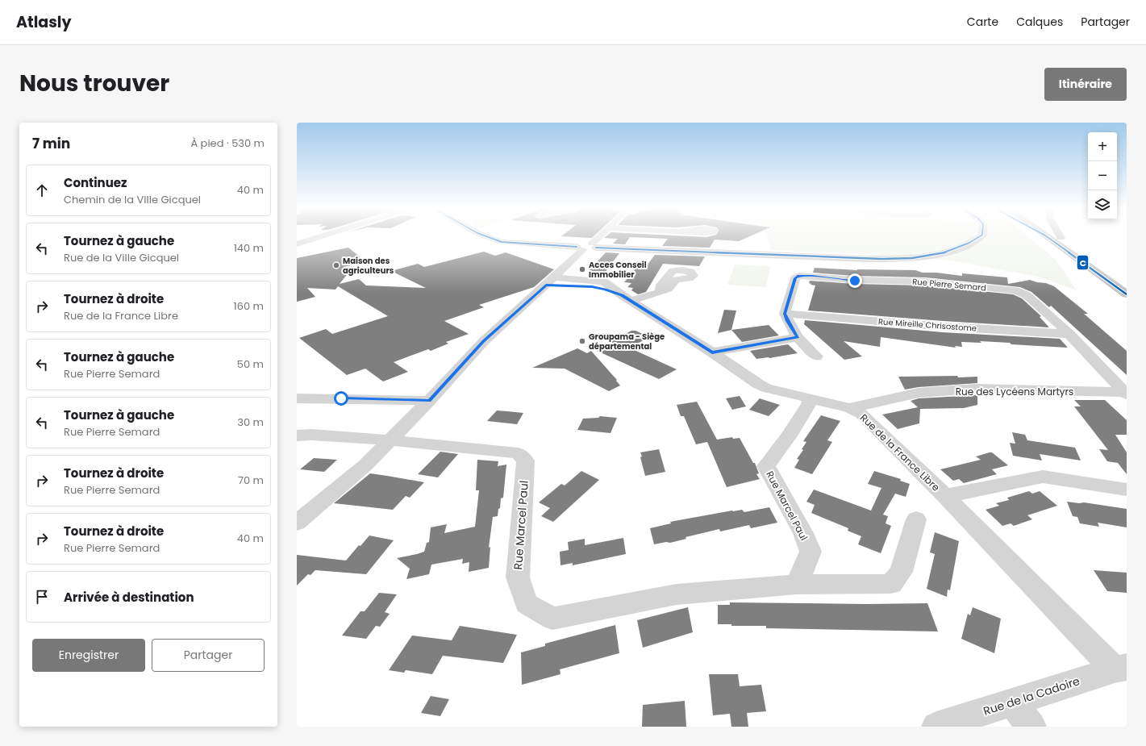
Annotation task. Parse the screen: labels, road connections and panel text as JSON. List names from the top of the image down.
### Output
{
  "streets": {
    "street": [
      "Rue Pierre Semard",
      "Rue Mireille Chrisostome",
      "Rue des Lycéens Martyrs",
      "Rue de la France Libre",
      "Rue Marcel Paul",
      "Rue de la Cadoire"
    ]
  },
  "crossings": [
    ["Rue Pierre Semard", "Rue Mireille Chrisostome"],
    ["Rue Pierre Semard", "Rue des Lycéens Martyrs"],
    ["Rue des Lycéens Martyrs", "Rue de la France Libre"],
    ["Rue de la France Libre", "Rue Marcel Paul"],
    ["Rue de la France Libre", "Rue de la Cadoire"]
  ],
  "places": ["Maison des agriculteurs", "Acces Conseil Immobilier", "Groupama - Siège départemental"],
  "lines": ["transit line C"],
  "page": {
    "header": "Atlasly",
    "nav": ["Carte", "Calques", "Partager"],
    "title": "Nous trouver",
    "buttons": [
      "Itinéraire",
      ["Enregistrer", "Partager"]
    ],
    "heading": ["7 min", "À pied · 530 m"],
    "map_buttons": ["+", "−"],
    "list": [
      ["Continuez", "Chemin de la Ville Gicquel", "40 m"],
      ["Tournez à gauche", "Rue de la Ville Gicquel", "140 m"],
      ["Tournez à droite", "Rue de la France Libre", "160 m"],
      ["Tournez à gauche", "Rue Pierre Semard", "50 m"],
      ["Tournez à gauche", "Rue Pierre Semard", "30 m"],
      ["Tournez à droite", "Rue Pierre Semard", "70 m"],
      ["Tournez à droite", "Rue Pierre Semard", "40 m"],
      "Arrivée à destination"
    ]
  }
}
